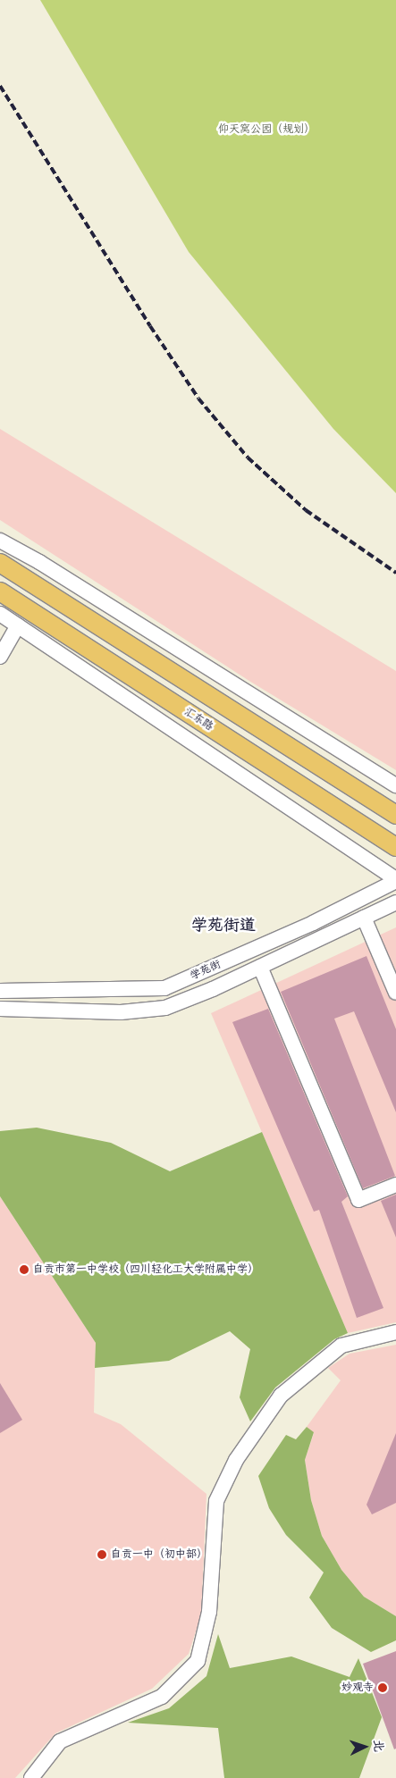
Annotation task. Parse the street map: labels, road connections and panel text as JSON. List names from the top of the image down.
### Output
{
  "streets": {
    "main road": ["汇东路"],
    "street": ["学苑街"]
  },
  "districts": ["学苑街道"],
  "parks": ["仰天窝公园（规划）"],
  "places": ["自贡市第一中学校（四川轻化工大学附属中学）", "自贡一中（初中部）", "妙观寺"],
  "north": "right"
}
